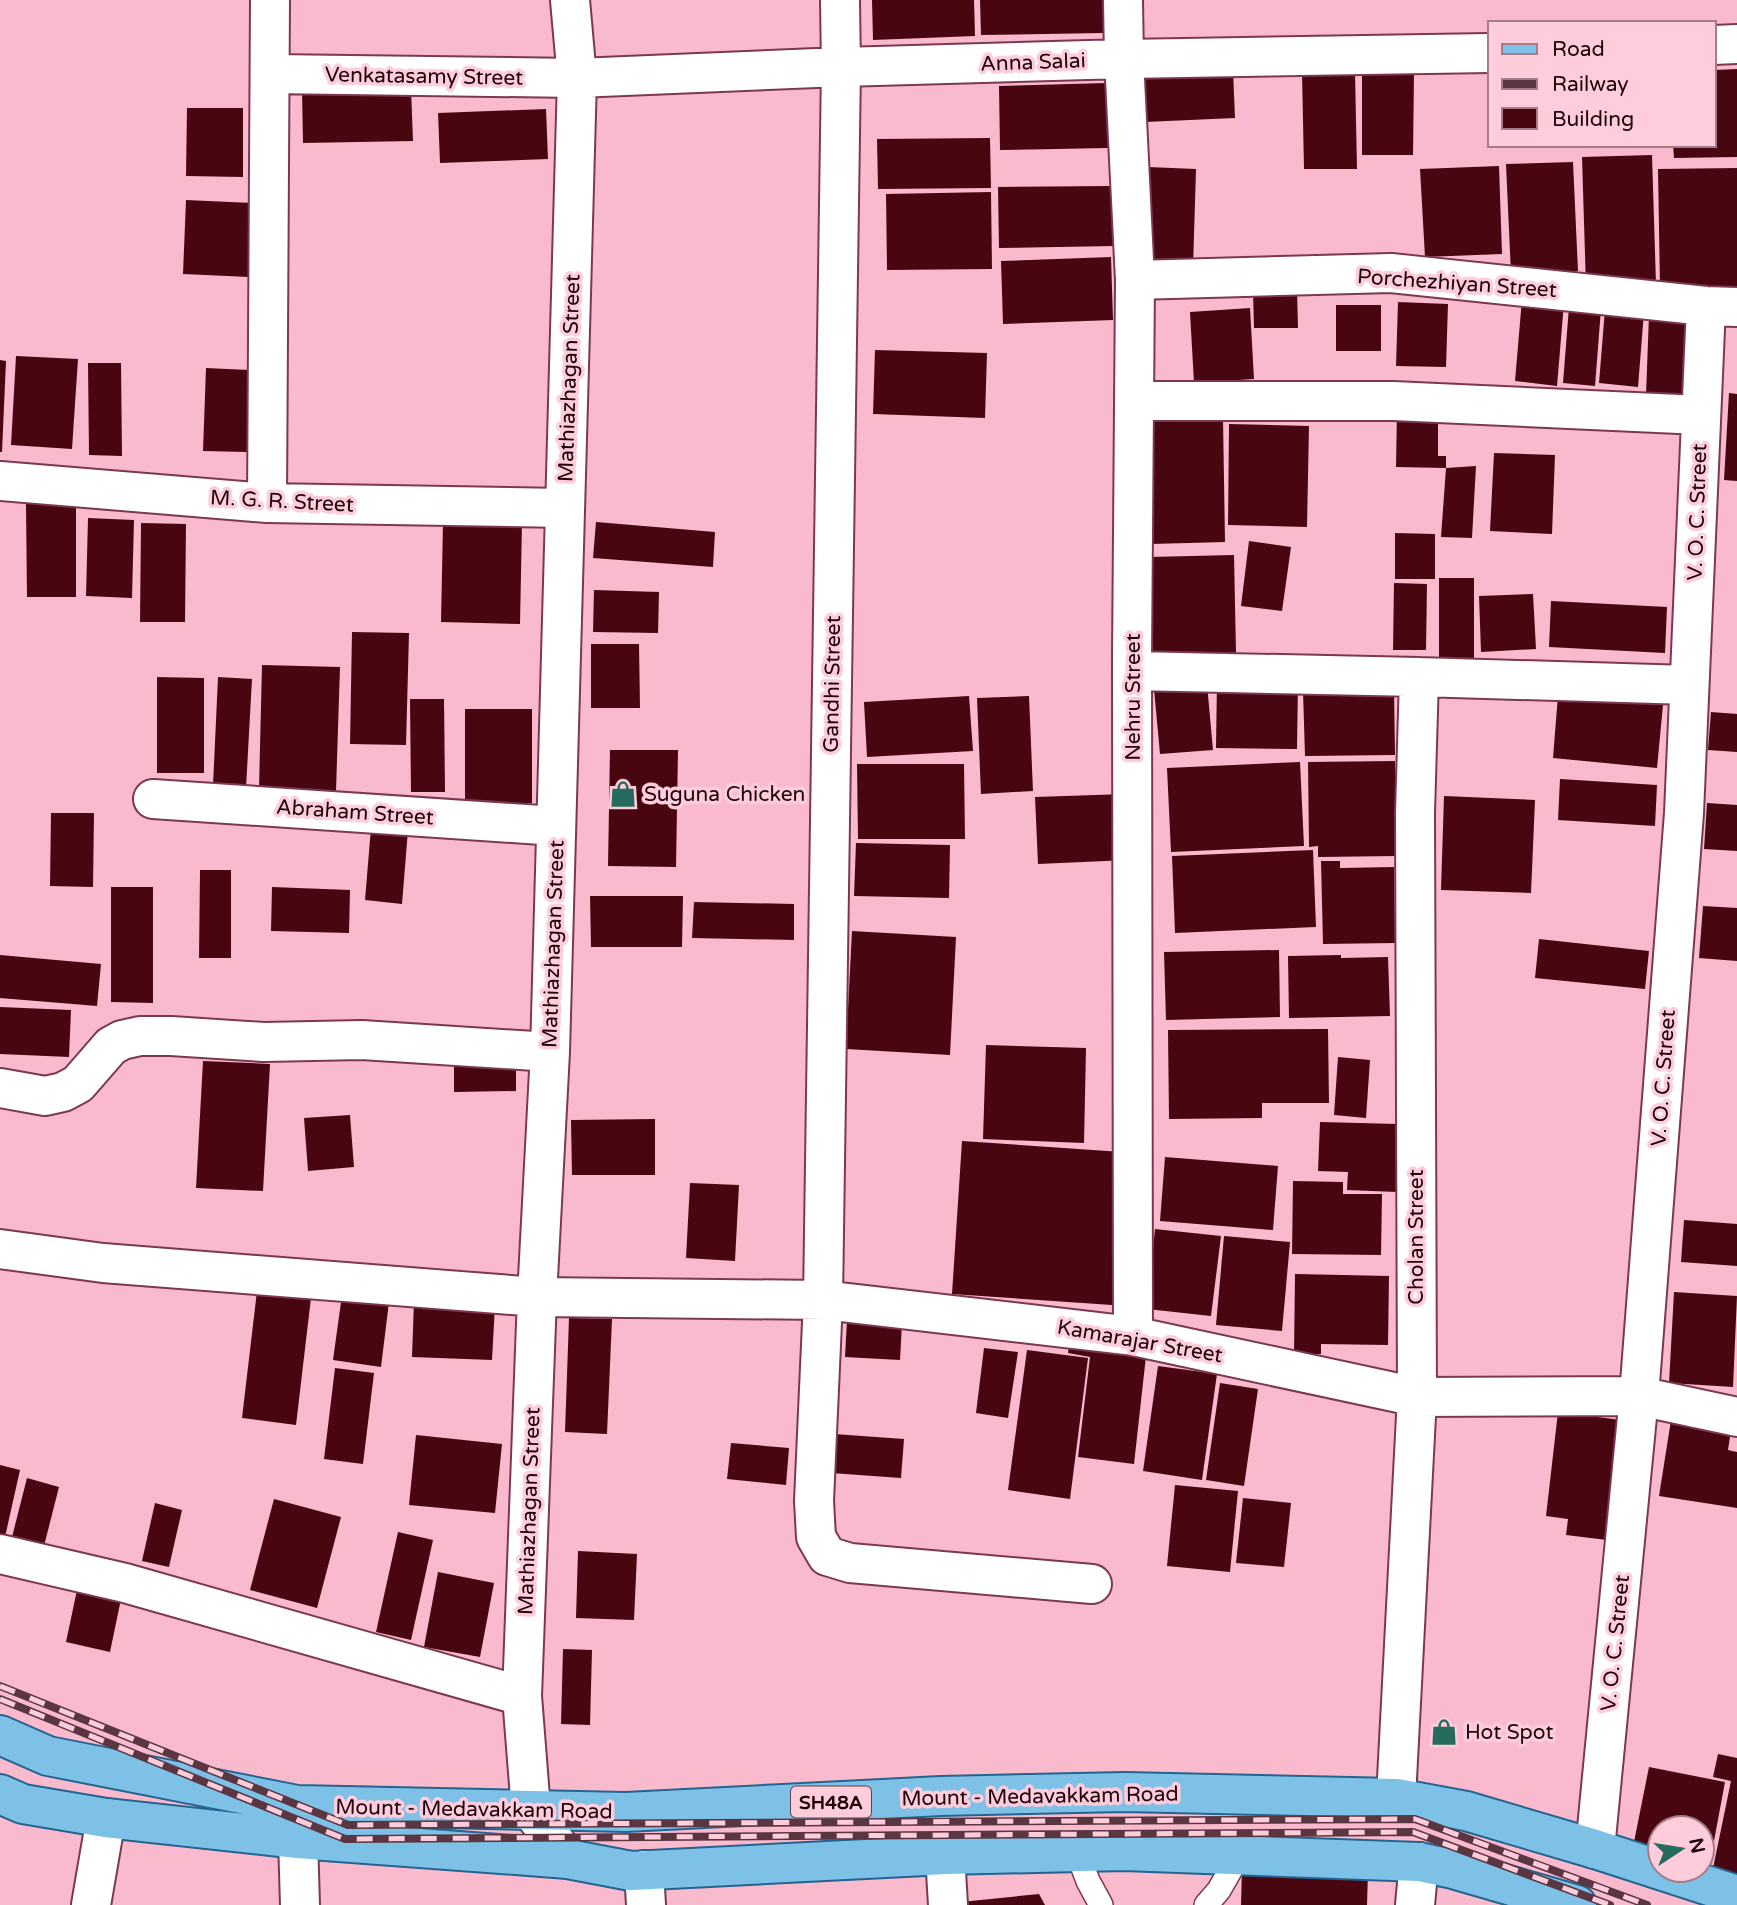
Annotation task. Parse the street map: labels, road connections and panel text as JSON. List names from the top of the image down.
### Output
{
  "streets": {
    "main road": ["Mount - Medavakkam Road", "SH48A"],
    "street": [
      "Anna Salai",
      "Venkatasamy Street",
      "Porchezhiyan Street",
      "Mathiazhagan Street",
      "M. G. R. Street",
      "V. O. C. Street",
      "Gandhi Street",
      "Nehru Street",
      "Abraham Street",
      "Cholan Street",
      "Kamarajar Street"
    ]
  },
  "crossings": [
    ["Anna Salai", "Venkatasamy Street"],
    ["Anna Salai", "Mathiazhagan Street"],
    ["Anna Salai", "Gandhi Street"],
    ["Anna Salai", "Nehru Street"],
    ["Venkatasamy Street", "Mathiazhagan Street"],
    ["Porchezhiyan Street", "V. O. C. Street"],
    ["Porchezhiyan Street", "Nehru Street"],
    ["Mathiazhagan Street", "M. G. R. Street"],
    ["Mathiazhagan Street", "Abraham Street"],
    ["Mathiazhagan Street", "Kamarajar Street"],
    ["Mathiazhagan Street", "Mount - Medavakkam Road"],
    ["V. O. C. Street", "Kamarajar Street"],
    ["V. O. C. Street", "Mount - Medavakkam Road"],
    ["Gandhi Street", "Kamarajar Street"],
    ["Nehru Street", "Kamarajar Street"],
    ["Cholan Street", "Kamarajar Street"],
    ["Cholan Street", "Mount - Medavakkam Road"]
  ],
  "places": {
    "shop": ["Suguna Chicken", "Hot Spot"]
  },
  "legend": ["Road", "Railway", "Building"],
  "north": "right"
}
